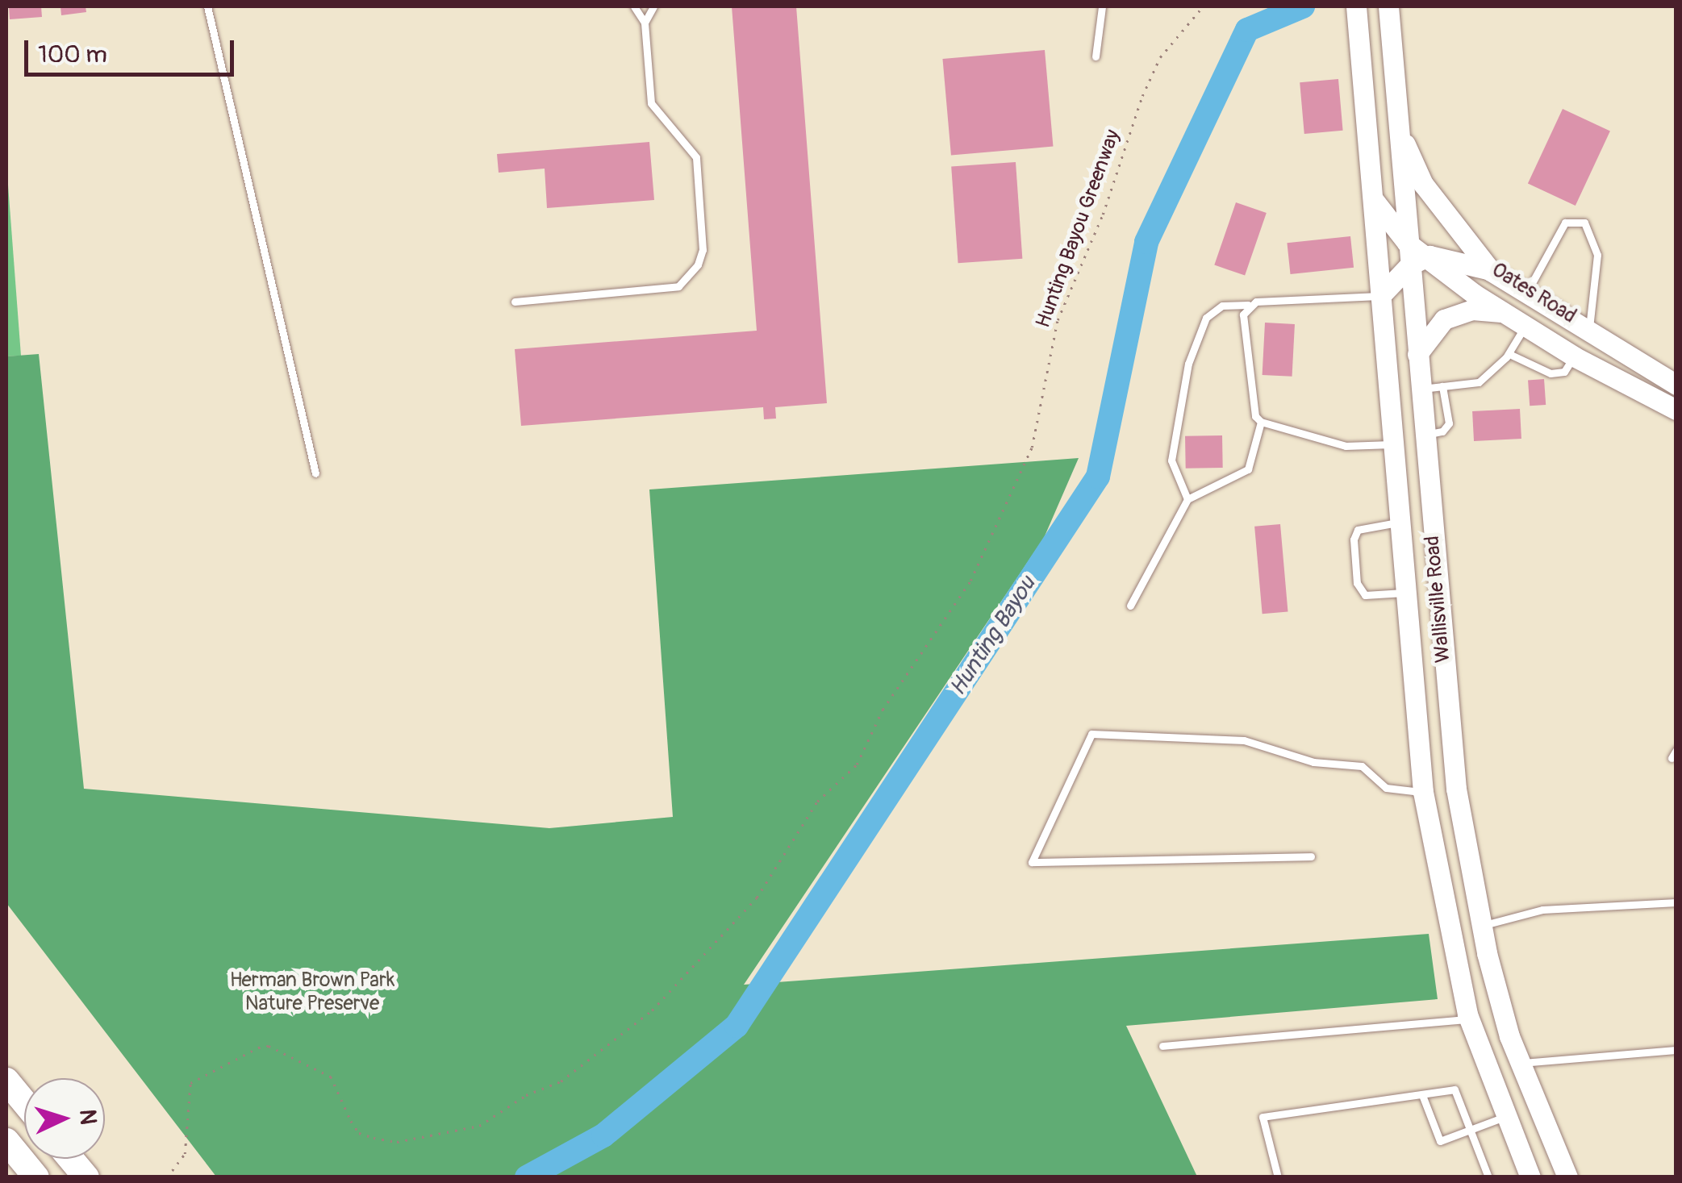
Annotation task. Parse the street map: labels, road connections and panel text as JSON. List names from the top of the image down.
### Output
{
  "streets": {
    "main road": ["Oates Road", "Wallisville Road"],
    "path": ["Hunting Bayou Greenway"]
  },
  "crossings": [
    ["Oates Road", "Wallisville Road"]
  ],
  "water": ["Hunting Bayou"],
  "parks": ["Herman Brown Park Nature Preserve"],
  "scale_bar": "100 m",
  "north": "right"
}
